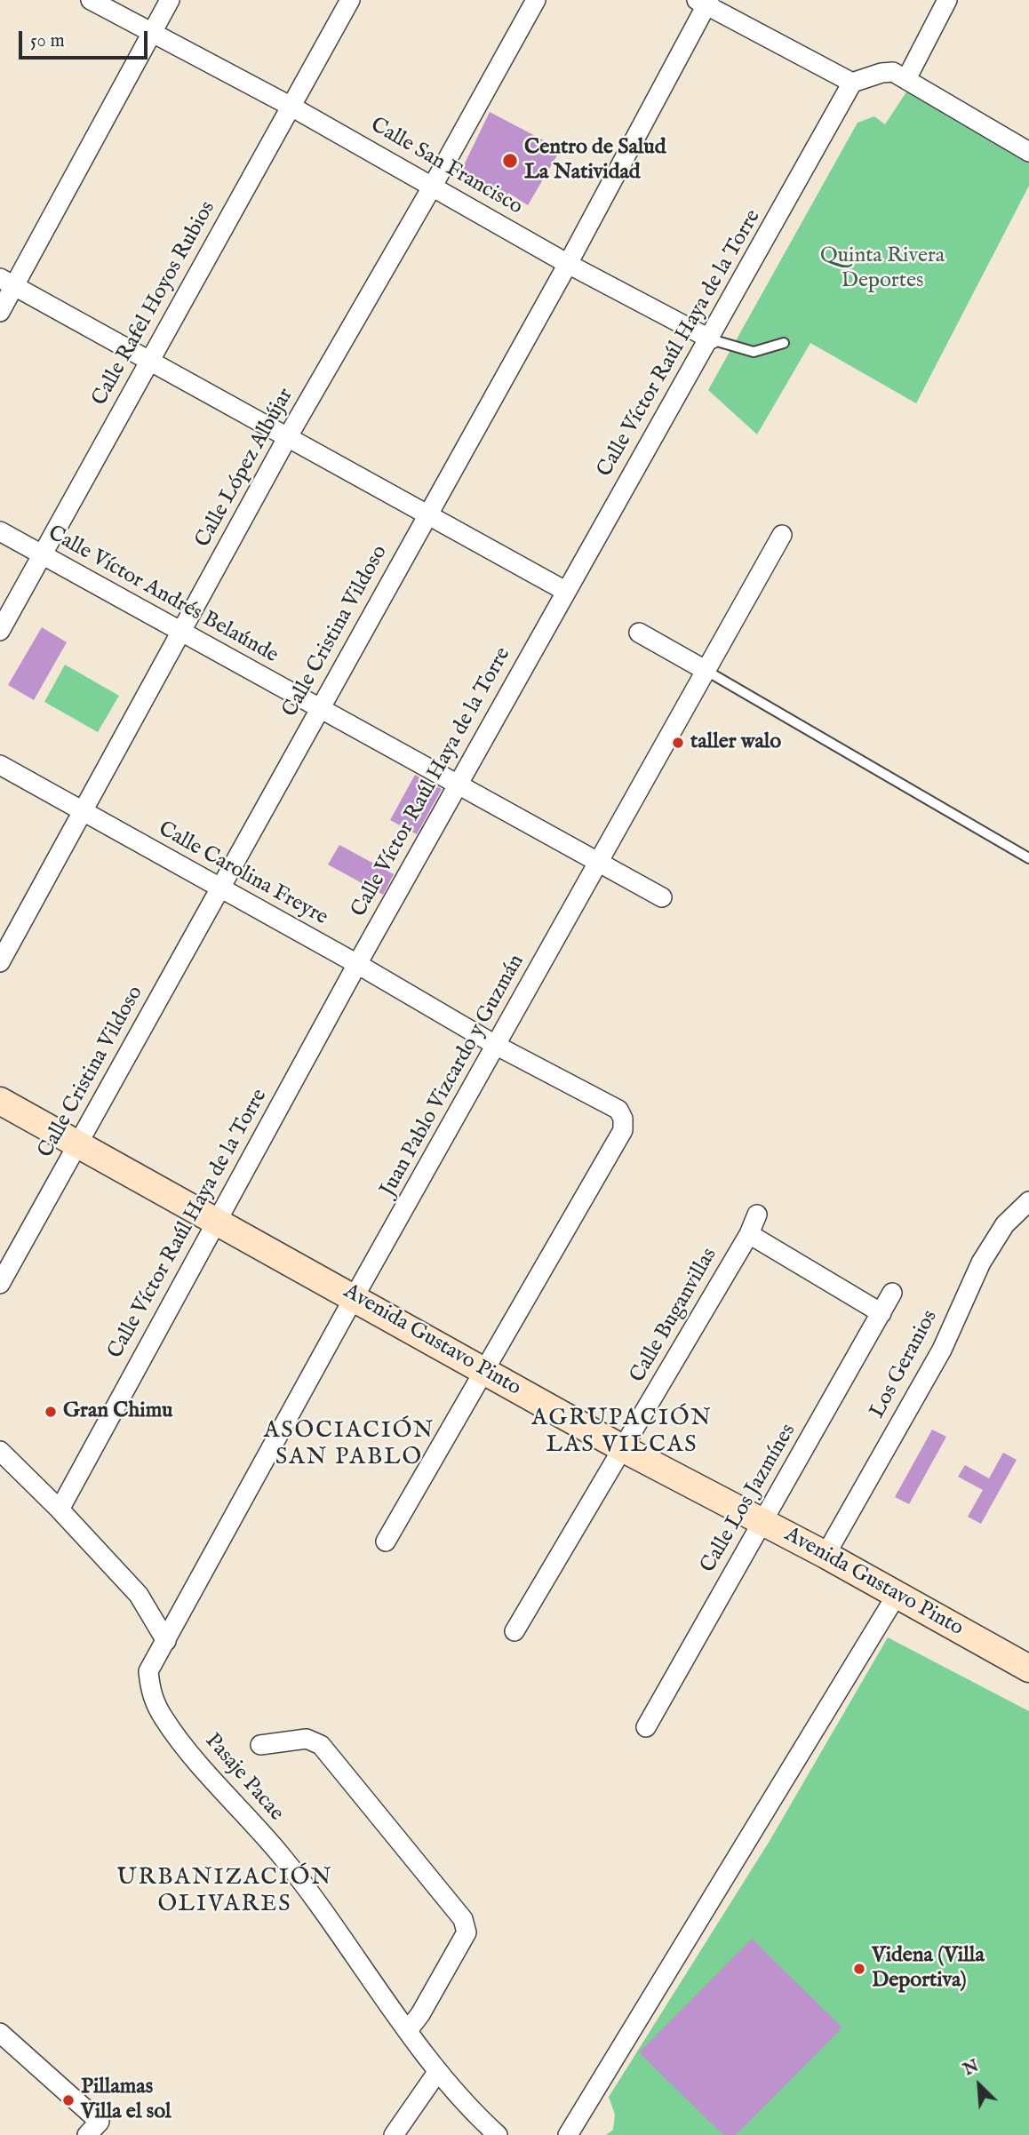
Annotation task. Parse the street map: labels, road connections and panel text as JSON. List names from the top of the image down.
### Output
{
  "streets": {
    "main road": ["Avenida Gustavo Pinto"],
    "street": [
      "Calle San Francisco",
      "Calle Rafel Hoyos Rubios",
      "Calle Víctor Raúl Haya de la Torre",
      "Calle López Albújar",
      "Calle Víctor Andrés Belaúnde",
      "Calle Cristina Vildoso",
      "Calle Carolina Freyre",
      "Juan Pablo Vizcardo y Guzmán",
      "Calle Buganvillas",
      "Los Geranios",
      "Calle Los Jazmínes",
      "Pasaje Pacae"
    ]
  },
  "crossings": [
    ["Calle San Francisco", "Calle Rafel Hoyos Rubios"],
    ["Calle San Francisco", "Calle Víctor Raúl Haya de la Torre"],
    ["Calle San Francisco", "Calle López Albújar"],
    ["Calle San Francisco", "Calle Cristina Vildoso"],
    ["Calle Rafel Hoyos Rubios", "Calle Víctor Andrés Belaúnde"],
    ["Calle Víctor Raúl Haya de la Torre", "Calle Víctor Andrés Belaúnde"],
    ["Calle Víctor Raúl Haya de la Torre", "Calle Carolina Freyre"],
    ["Calle Víctor Raúl Haya de la Torre", "Avenida Gustavo Pinto"],
    ["Calle López Albújar", "Calle Víctor Andrés Belaúnde"],
    ["Calle López Albújar", "Calle Carolina Freyre"],
    ["Calle Víctor Andrés Belaúnde", "Calle Cristina Vildoso"],
    ["Calle Víctor Andrés Belaúnde", "Juan Pablo Vizcardo y Guzmán"],
    ["Calle Cristina Vildoso", "Calle Carolina Freyre"],
    ["Calle Cristina Vildoso", "Avenida Gustavo Pinto"],
    ["Calle Carolina Freyre", "Juan Pablo Vizcardo y Guzmán"],
    ["Calle Carolina Freyre", "Avenida Gustavo Pinto"],
    ["Juan Pablo Vizcardo y Guzmán", "Avenida Gustavo Pinto"],
    ["Juan Pablo Vizcardo y Guzmán", "Pasaje Pacae"],
    ["Calle Buganvillas", "Avenida Gustavo Pinto"],
    ["Avenida Gustavo Pinto", "Los Geranios"],
    ["Avenida Gustavo Pinto", "Calle Los Jazmínes"]
  ],
  "districts": ["AGRUPACIÓN LAS VILCAS", "ASOCIACIÓN SAN PABLO", "URBANIZACIÓN OLIVARES"],
  "parks": ["Quinta Rivera Deportes"],
  "places": [
    "Centro de Salud La Natividad",
    "taller walo",
    "Gran Chimu",
    "Videna (Villa Deportiva)",
    "Pillamas Villa el sol"
  ],
  "scale_bar": "50 m",
  "north": "top left"
}
